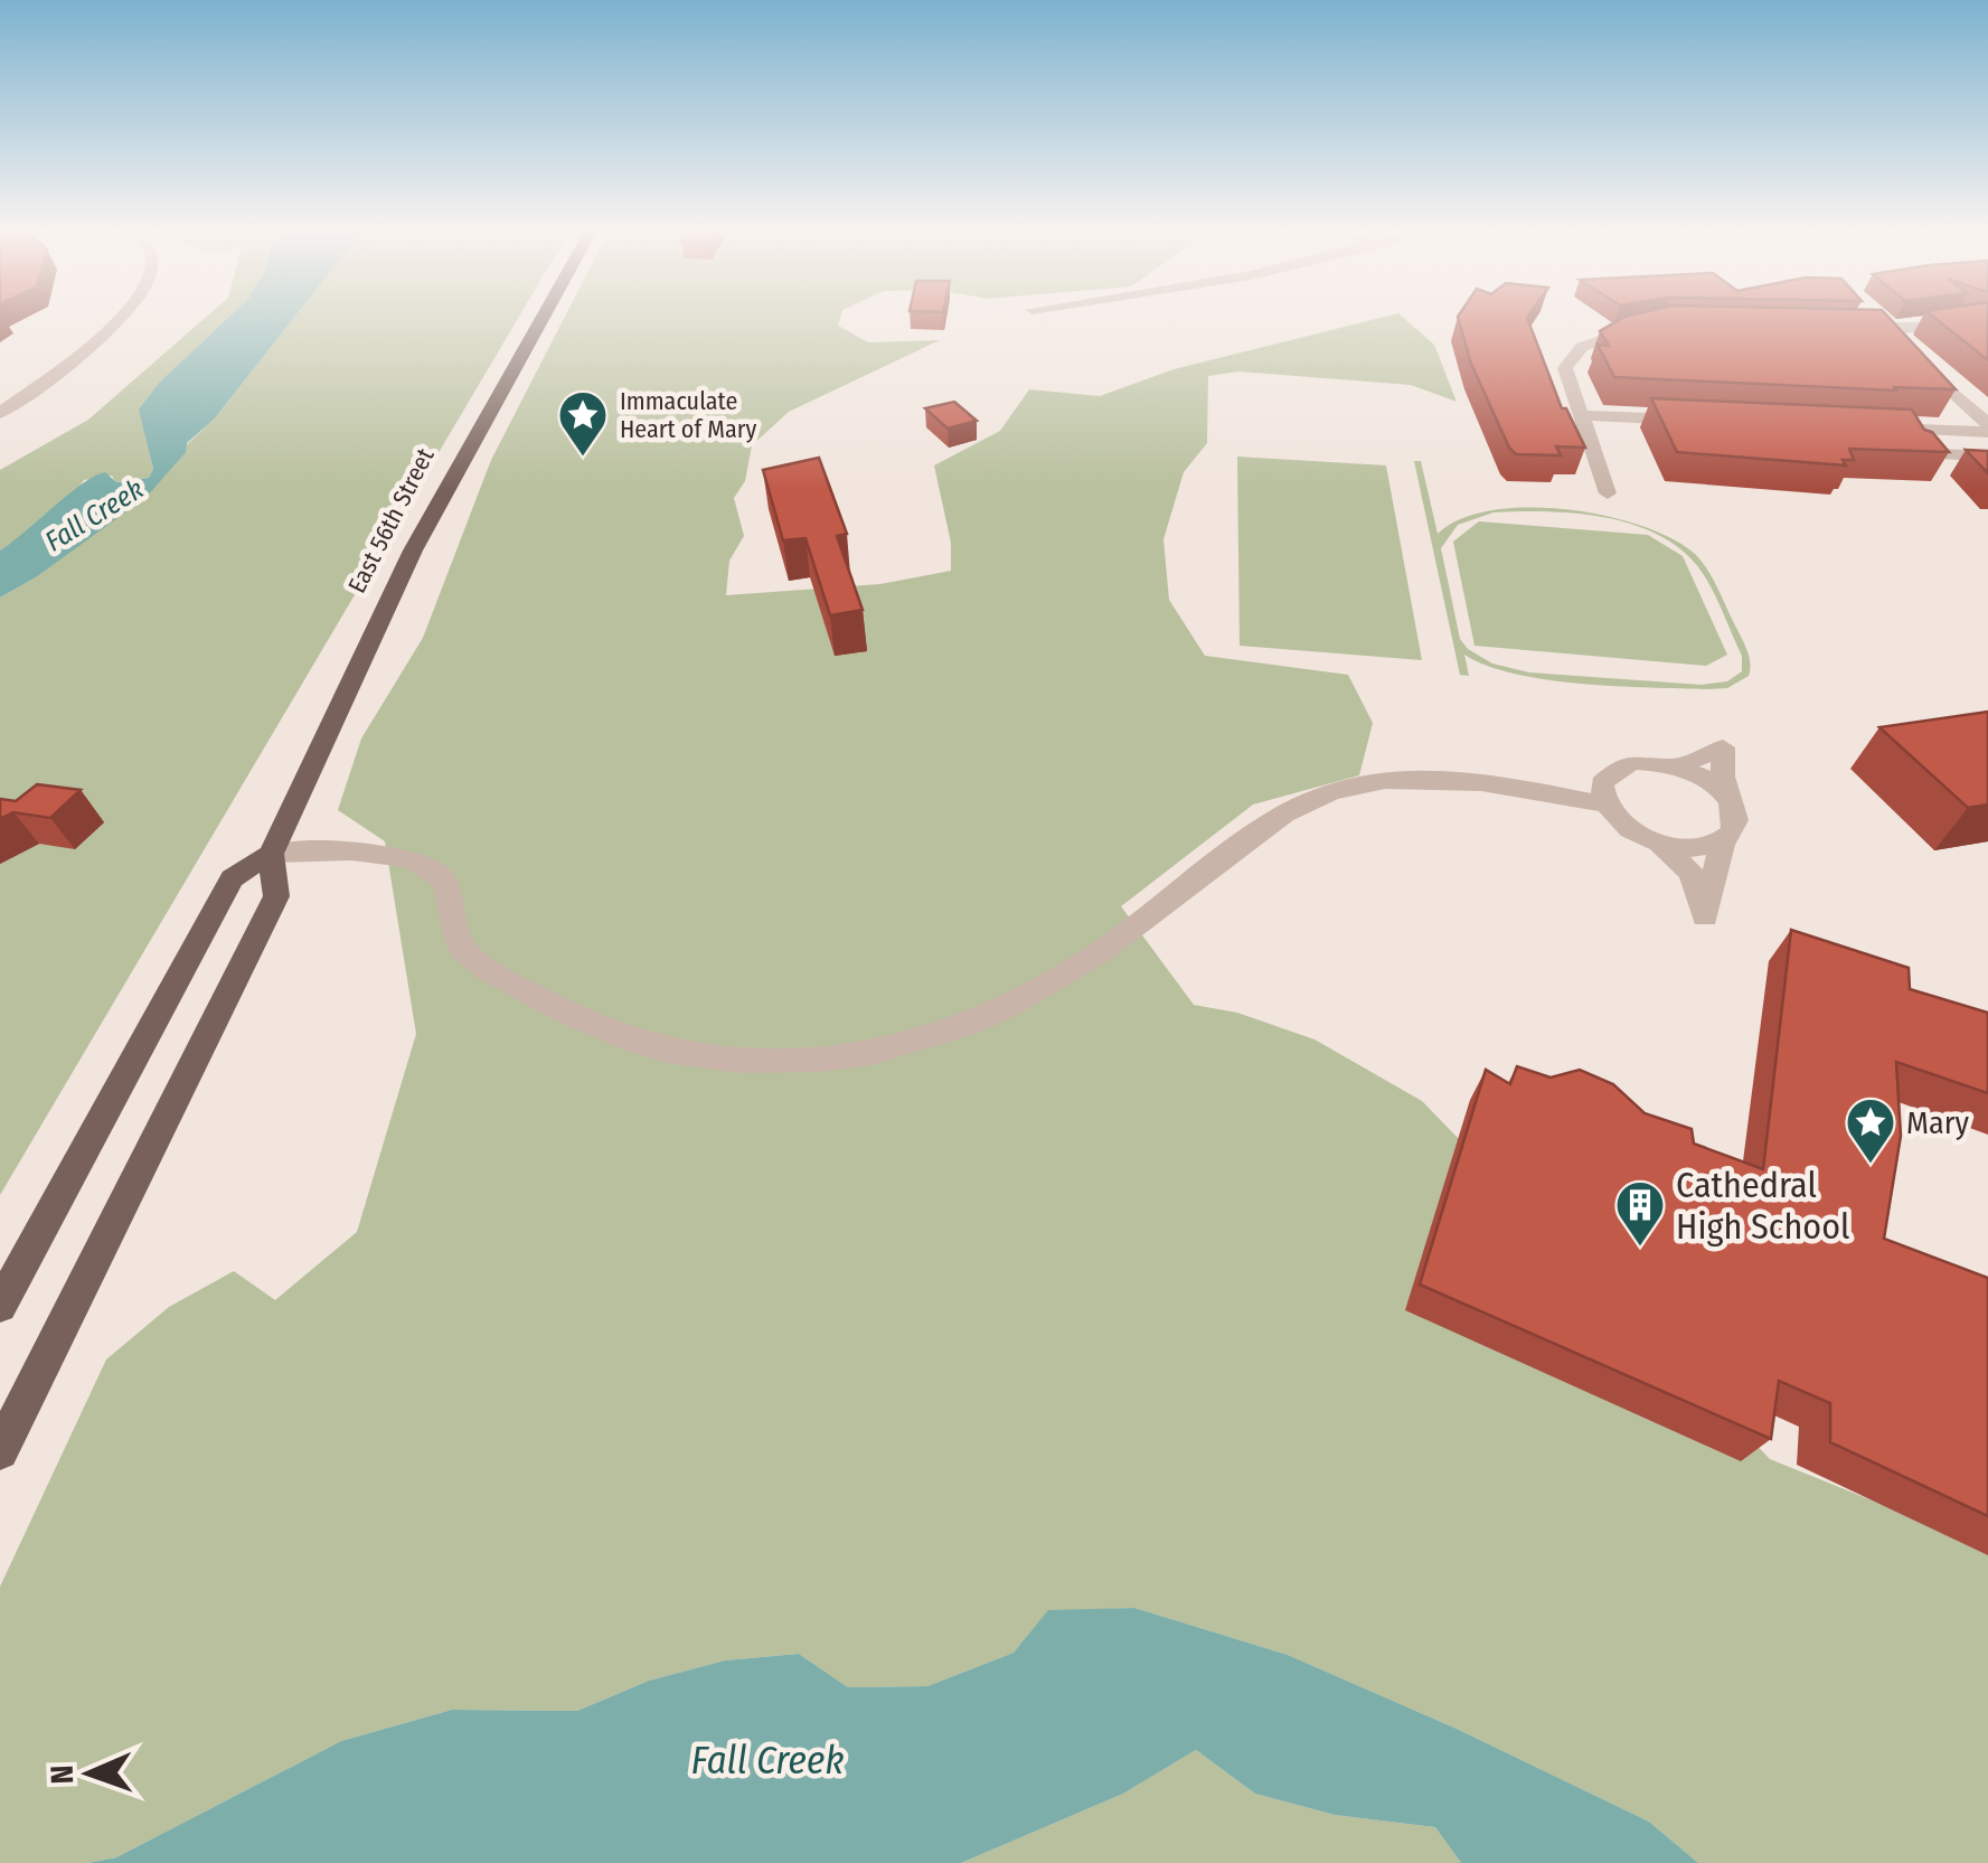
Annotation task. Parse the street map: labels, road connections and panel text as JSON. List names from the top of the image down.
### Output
{
  "streets": {
    "main road": ["East 56th Street"]
  },
  "water": ["Fall Creek"],
  "places": {
    "place": ["Immaculate Heart of Mary", "Mary"],
    "building": ["Cathedral High School"]
  },
  "north": "left"
}
